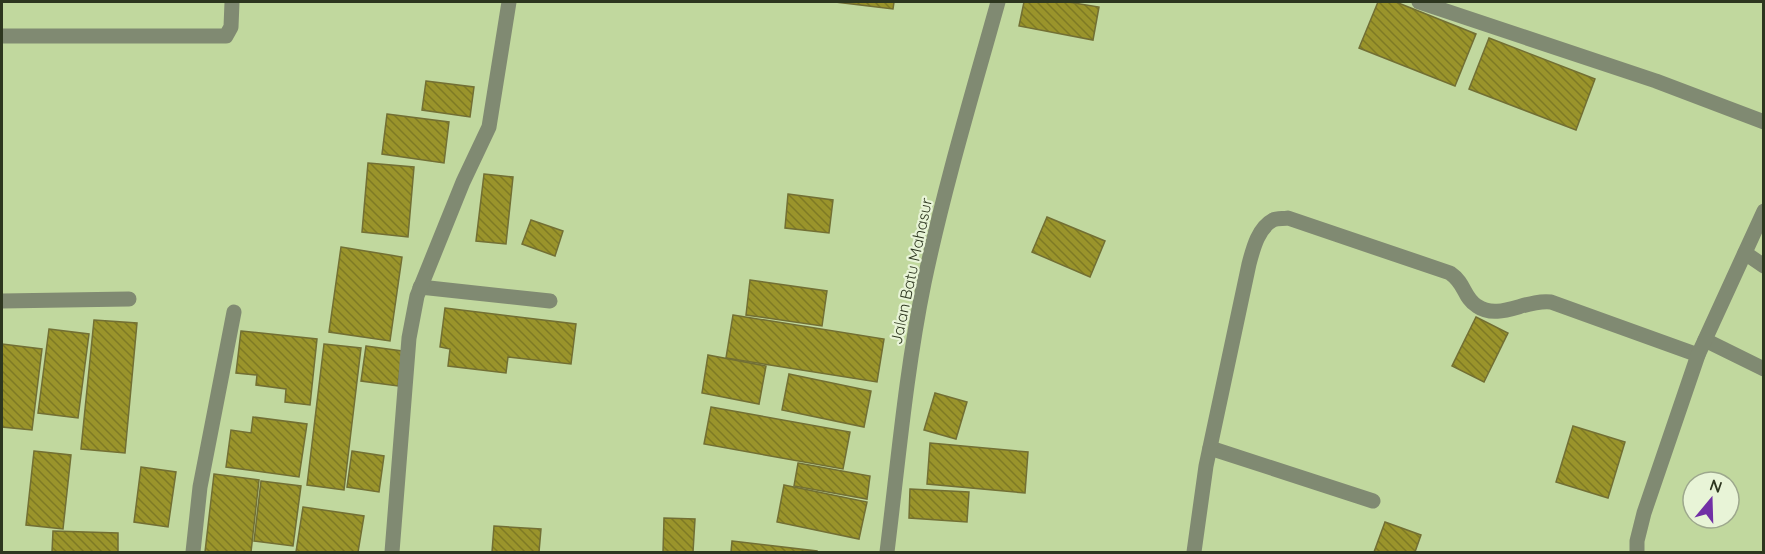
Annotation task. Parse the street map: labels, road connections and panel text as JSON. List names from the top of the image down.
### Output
{
  "streets": {
    "street": ["Jalan Batu Mahasur"]
  },
  "north": "top"
}
